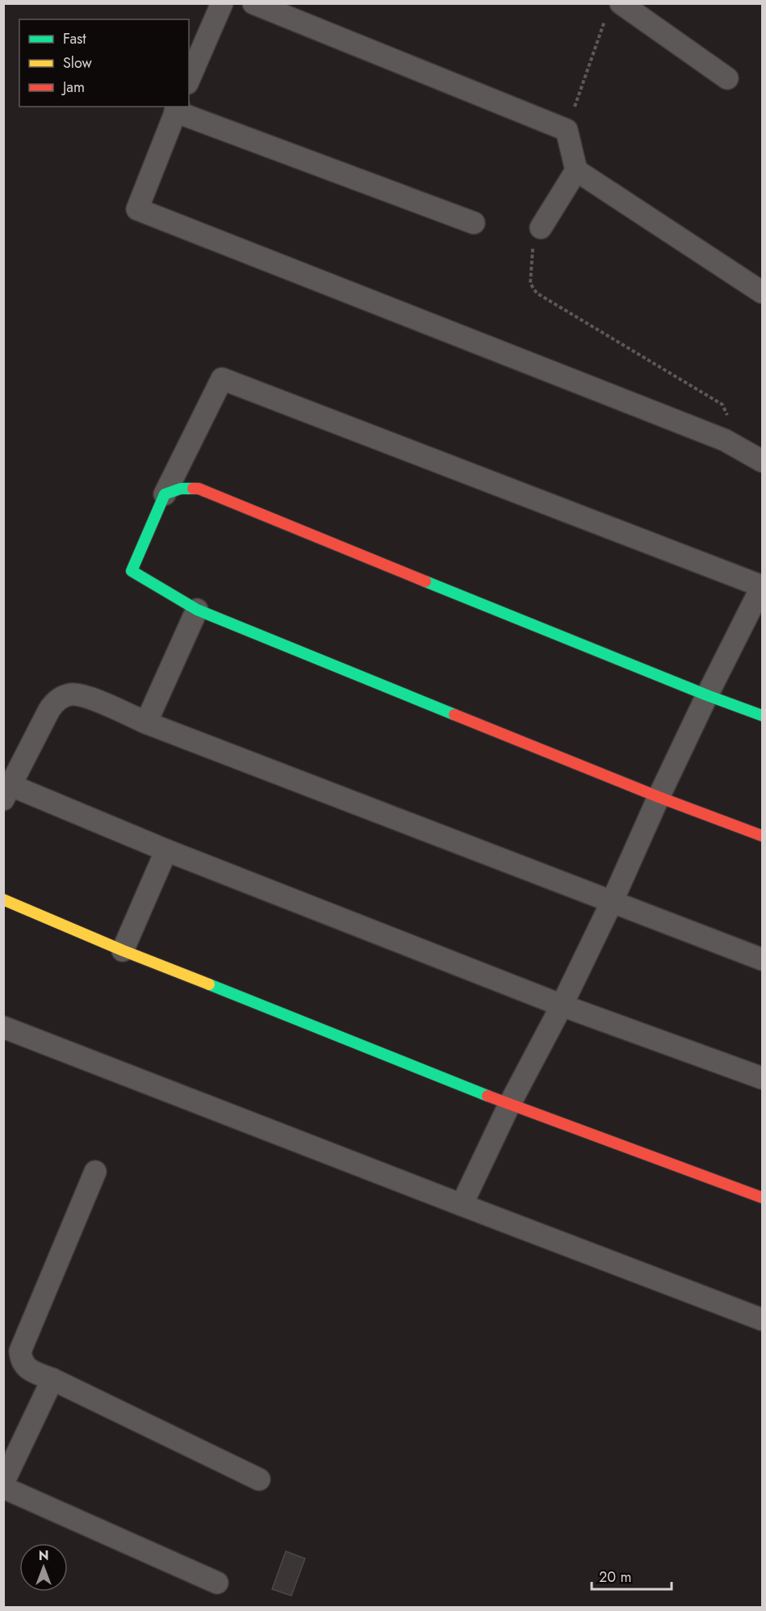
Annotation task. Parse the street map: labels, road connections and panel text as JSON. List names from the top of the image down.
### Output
{
  "legend": ["Fast", "Slow", "Jam"],
  "scale_bar": "20 m",
  "north": "top"
}
